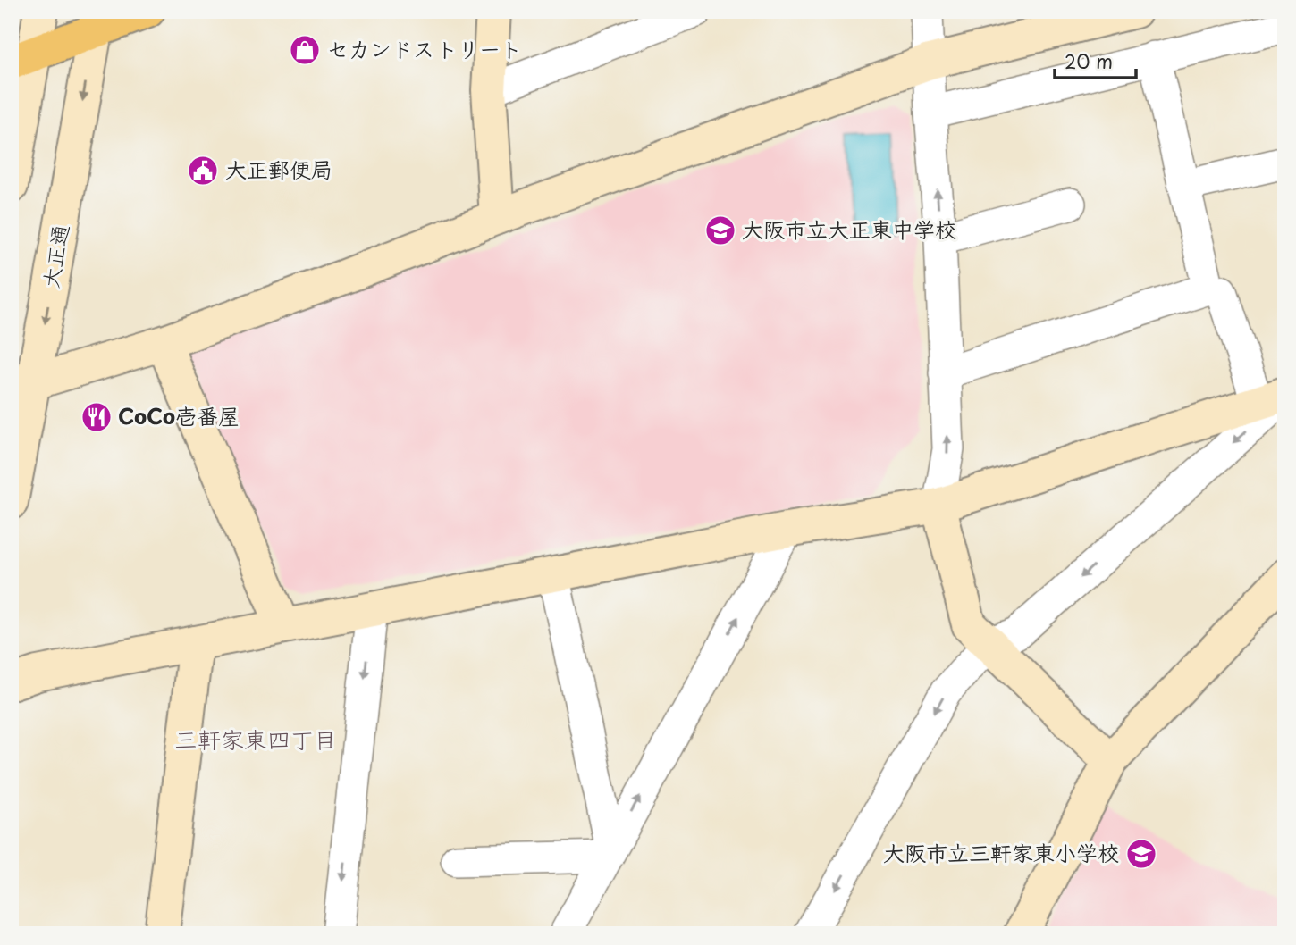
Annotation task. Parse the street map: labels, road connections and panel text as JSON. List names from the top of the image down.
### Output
{
  "streets": {
    "street": ["大正通"]
  },
  "districts": ["三軒家東四丁目"],
  "places": {
    "shop": ["セカンドストリート"],
    "public building": ["大正郵便局"],
    "school or university": ["大阪市立大正東中学校", "大阪市立三軒家東小学校"],
    "restaurant": ["CoCo壱番屋"]
  },
  "scale_bar": "20 m"
}
